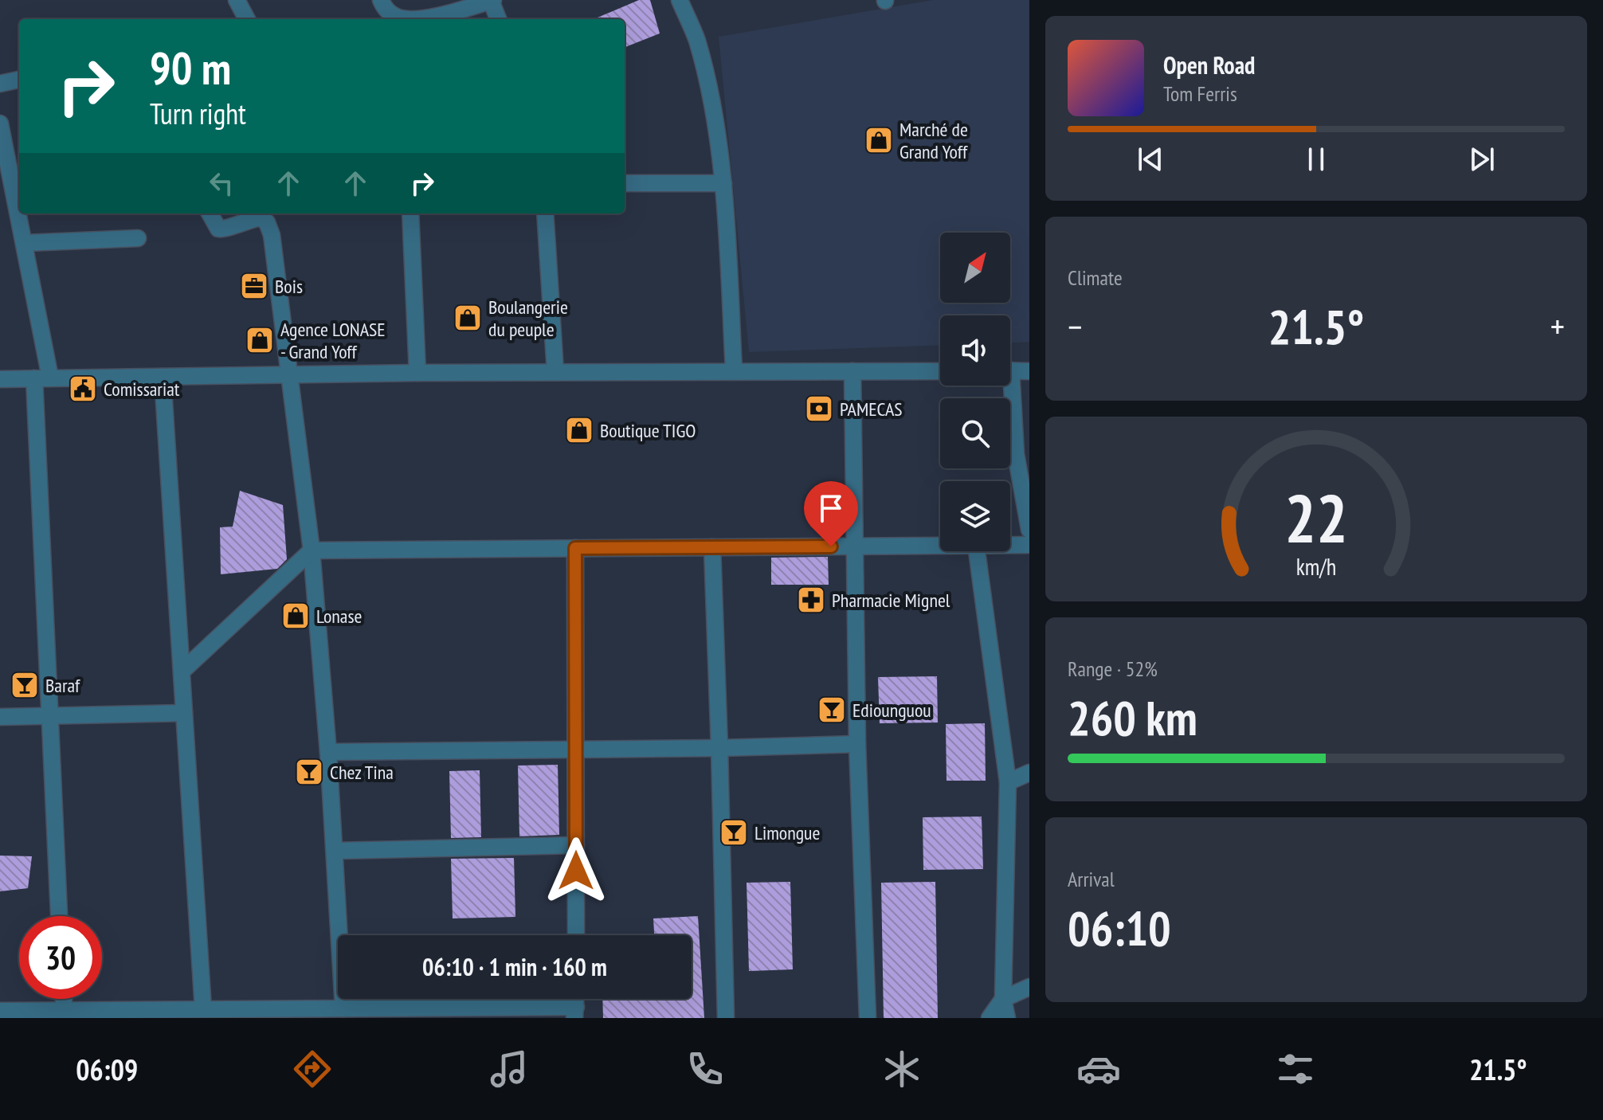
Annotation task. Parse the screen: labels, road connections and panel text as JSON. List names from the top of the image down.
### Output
{
  "places": {
    "shop": [
      "Marché de Grand Yoff",
      "Boulangerie du peuple",
      "Agence LONASE - Grand Yoff",
      "Boutique TIGO",
      "Lonase"
    ],
    "office": ["Bois"],
    "public building": ["Comissariat"],
    "bank": ["PAMECAS"],
    "pharmacy": ["Pharmacie Mignel"],
    "bar": [
      "Baraf",
      "Ediounguou",
      "Chez Tina",
      "Limongue"
    ]
  },
  "north": "top right",
  "page": {
    "turn": ["90 m", "Turn right"],
    "song": ["Open Road", "Tom Ferris"],
    "tile": [
      "Climate",
      ["Range · 52%", "260 km"],
      ["Arrival", "06:10"]
    ],
    "heat": ["−", "21.5°", "+"],
    "limit": "30",
    "trip": "06:10 · 1 min · 160 m",
    "tabs": ["06:09", "21.5°"],
    "gauge": ["22", "km/h"]
  }
}
